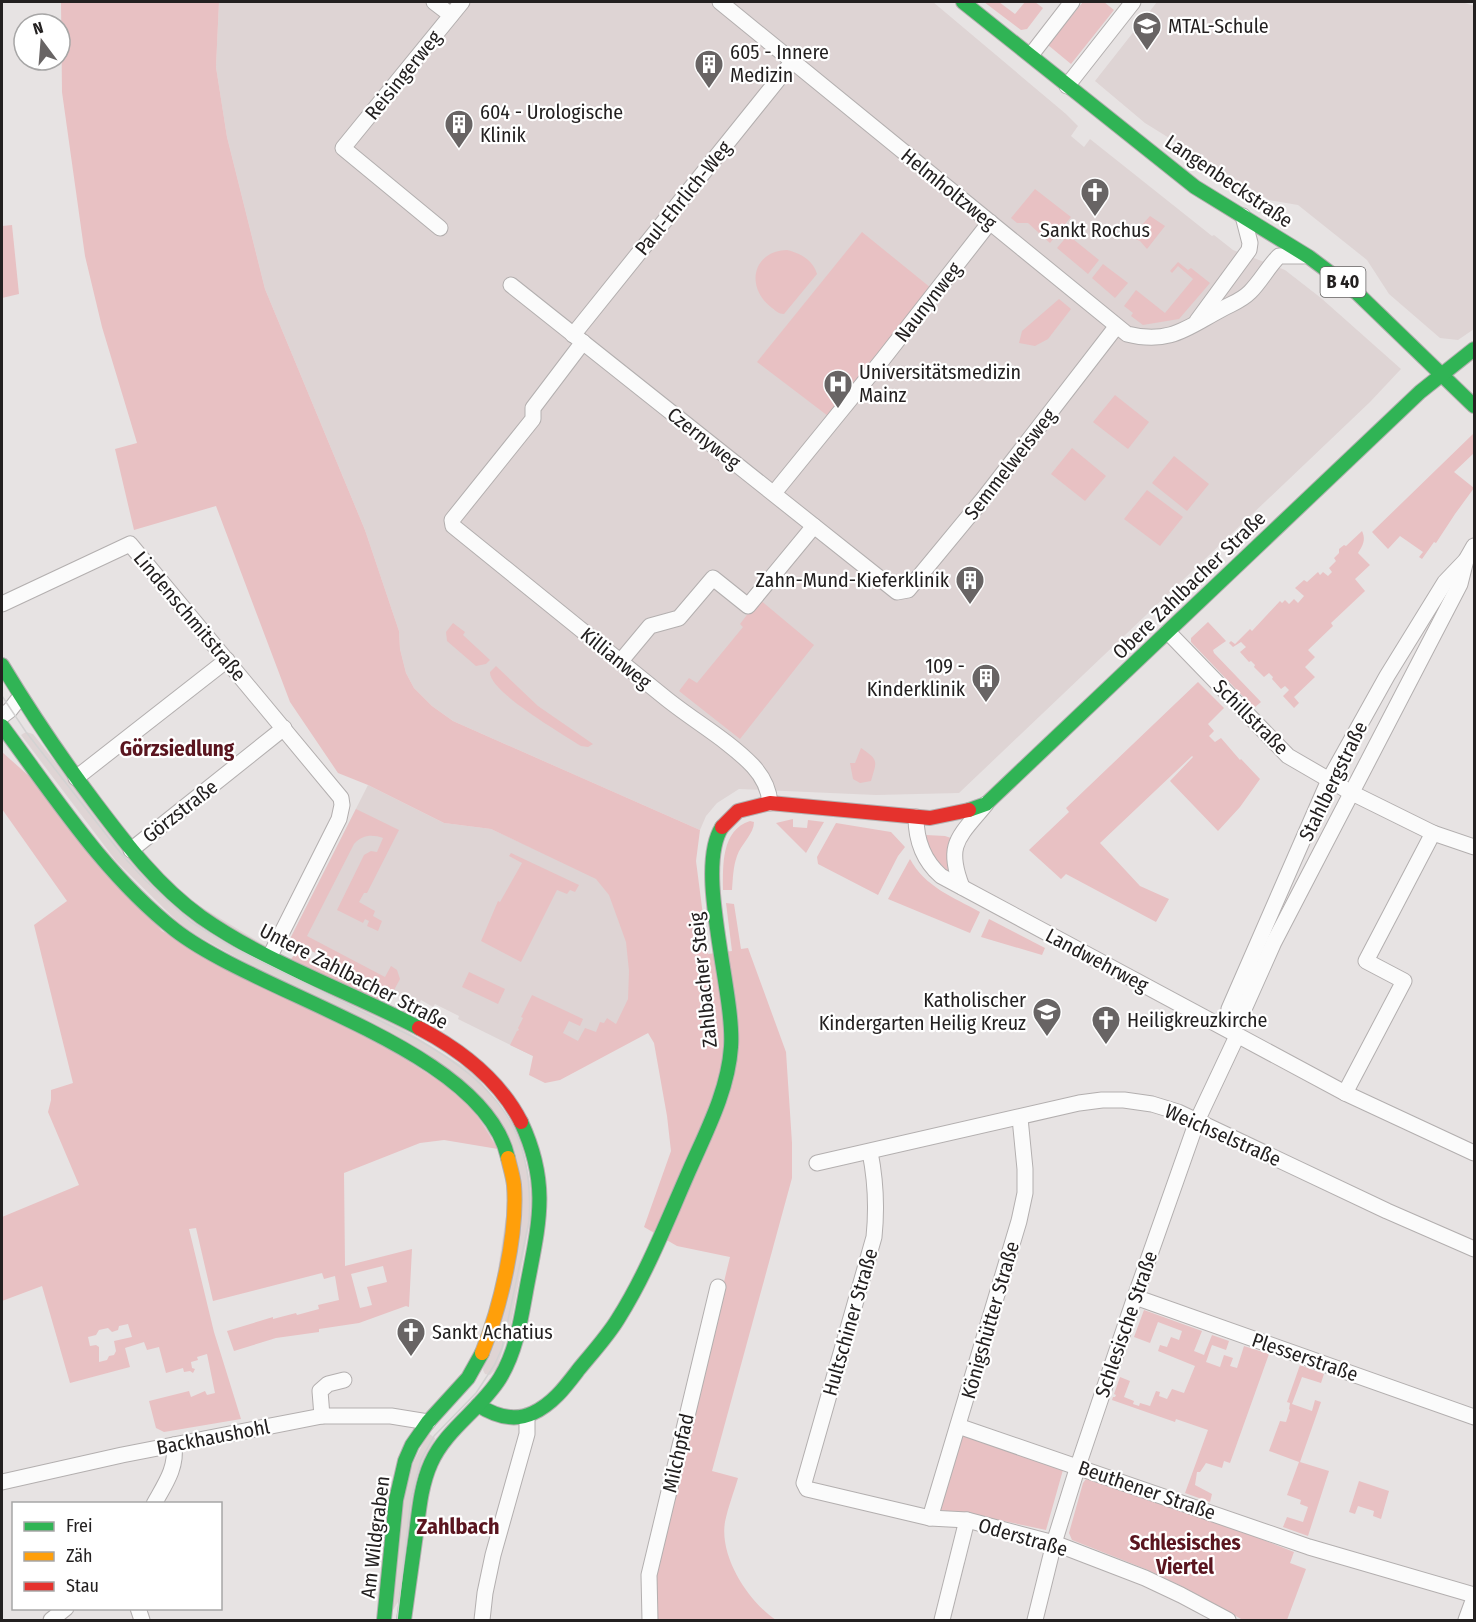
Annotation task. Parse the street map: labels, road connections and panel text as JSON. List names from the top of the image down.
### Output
{
  "streets": {
    "street": [
      "Reisingerweg",
      "Langenbeckstraße",
      "Helmholtzweg",
      "Paul-Ehrlich-Weg",
      "B 40",
      "Naunynweg",
      "Czernyweg",
      "Semmelweisweg",
      "Obere Zahlbacher Straße",
      "Lindenschmitstraße",
      "Killianweg",
      "Schillstraße",
      "Stahlbergstraße",
      "Görzstraße",
      "Landwehrweg",
      "Untere Zahlbacher Straße",
      "Zahlbacher Steig",
      "Weichselstraße",
      "Königshütter Straße",
      "Hultschiner Straße",
      "Schlesische Straße",
      "Plesserstraße",
      "Backhaushohl",
      "Milchpfad",
      "Beuthener Straße",
      "Am Wildgraben",
      "Oderstraße"
    ]
  },
  "crossings": [
    ["Langenbeckstraße", "Helmholtzweg"],
    ["Langenbeckstraße", "B 40"],
    ["Langenbeckstraße", "Obere Zahlbacher Straße"],
    ["Helmholtzweg", "Paul-Ehrlich-Weg"],
    ["Helmholtzweg", "Naunynweg"],
    ["Helmholtzweg", "Semmelweisweg"],
    ["Paul-Ehrlich-Weg", "Czernyweg"],
    ["Paul-Ehrlich-Weg", "Killianweg"],
    ["B 40", "Obere Zahlbacher Straße"],
    ["Naunynweg", "Czernyweg"],
    ["Czernyweg", "Semmelweisweg"],
    ["Obere Zahlbacher Straße", "Schillstraße"],
    ["Obere Zahlbacher Straße", "Landwehrweg"],
    ["Obere Zahlbacher Straße", "Zahlbacher Steig"],
    ["Lindenschmitstraße", "Görzstraße"],
    ["Lindenschmitstraße", "Untere Zahlbacher Straße"],
    ["Killianweg", "Zahlbacher Steig"],
    ["Schillstraße", "Stahlbergstraße"],
    ["Stahlbergstraße", "Landwehrweg"],
    ["Stahlbergstraße", "Schlesische Straße"],
    ["Görzstraße", "Untere Zahlbacher Straße"],
    ["Landwehrweg", "Zahlbacher Steig"],
    ["Landwehrweg", "Schlesische Straße"],
    ["Untere Zahlbacher Straße", "Am Wildgraben"],
    ["Weichselstraße", "Königshütter Straße"],
    ["Weichselstraße", "Hultschiner Straße"],
    ["Weichselstraße", "Schlesische Straße"],
    ["Königshütter Straße", "Beuthener Straße"],
    ["Königshütter Straße", "Oderstraße"],
    ["Hultschiner Straße", "Oderstraße"],
    ["Schlesische Straße", "Plesserstraße"],
    ["Schlesische Straße", "Beuthener Straße"],
    ["Schlesische Straße", "Oderstraße"],
    ["Backhaushohl", "Am Wildgraben"]
  ],
  "districts": ["Görzsiedlung", "Zahlbach", "Schlesisches Viertel"],
  "places": {
    "school or university": ["MTAL-Schule", "Katholischer Kindergarten Heilig Kreuz"],
    "building": [
      "605 - Innere Medizin",
      "604 - Urologische Klinik",
      "Zahn-Mund-Kieferklinik",
      "109 - Kinderklinik"
    ],
    "church": ["Sankt Rochus", "Heiligkreuzkirche", "Sankt Achatius"],
    "hospital": ["Universitätsmedizin Mainz"]
  },
  "legend": ["Frei", "Zäh", "Stau"],
  "north": "top"
}
